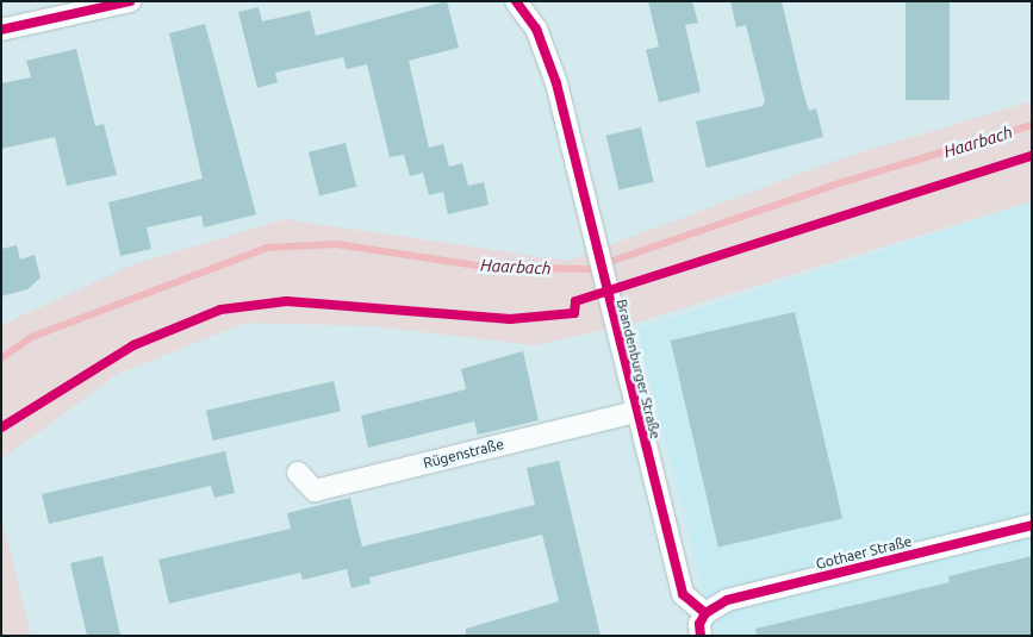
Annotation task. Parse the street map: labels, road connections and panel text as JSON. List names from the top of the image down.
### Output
{
  "streets": {
    "street": ["Brandenburger Straße", "Rügenstraße", "Gothaer Straße"]
  },
  "crossings": [
    ["Brandenburger Straße", "Rügenstraße"],
    ["Brandenburger Straße", "Gothaer Straße"]
  ],
  "water": ["Haarbach"]
}
